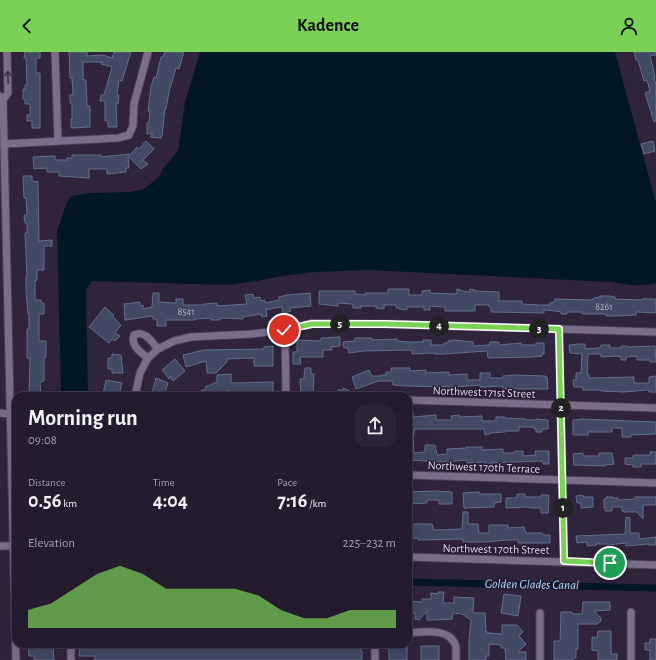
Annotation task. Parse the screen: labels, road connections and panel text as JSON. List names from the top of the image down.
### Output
{
  "streets": {
    "street": ["Northwest 171st Street", "Northwest 170th Terrace", "Northwest 170th Street"]
  },
  "water": ["Golden Glades Canal"],
  "house_numbers": ["8261", "8541"],
  "page": {
    "header": "Kadence",
    "pins": [
      "5",
      "4",
      "3",
      "2",
      "1"
    ],
    "heading": ["Morning run", "09:08"],
    "stats": [
      ["Distance", "0.56 km"],
      ["Time", "4:04"],
      ["Pace", "7:16 /km"]
    ],
    "chart": ["Elevation", "225–232 m"]
  }
}
